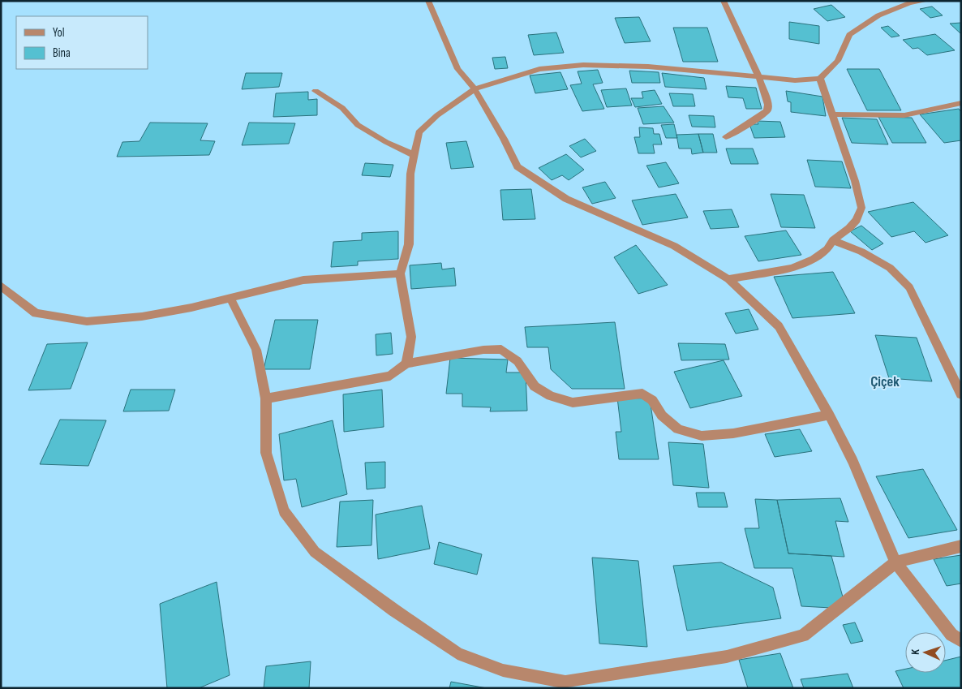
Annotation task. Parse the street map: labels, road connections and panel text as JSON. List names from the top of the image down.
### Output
{
  "districts": ["Çiçek"],
  "legend": ["Yol", "Bina"],
  "north": "left"
}
